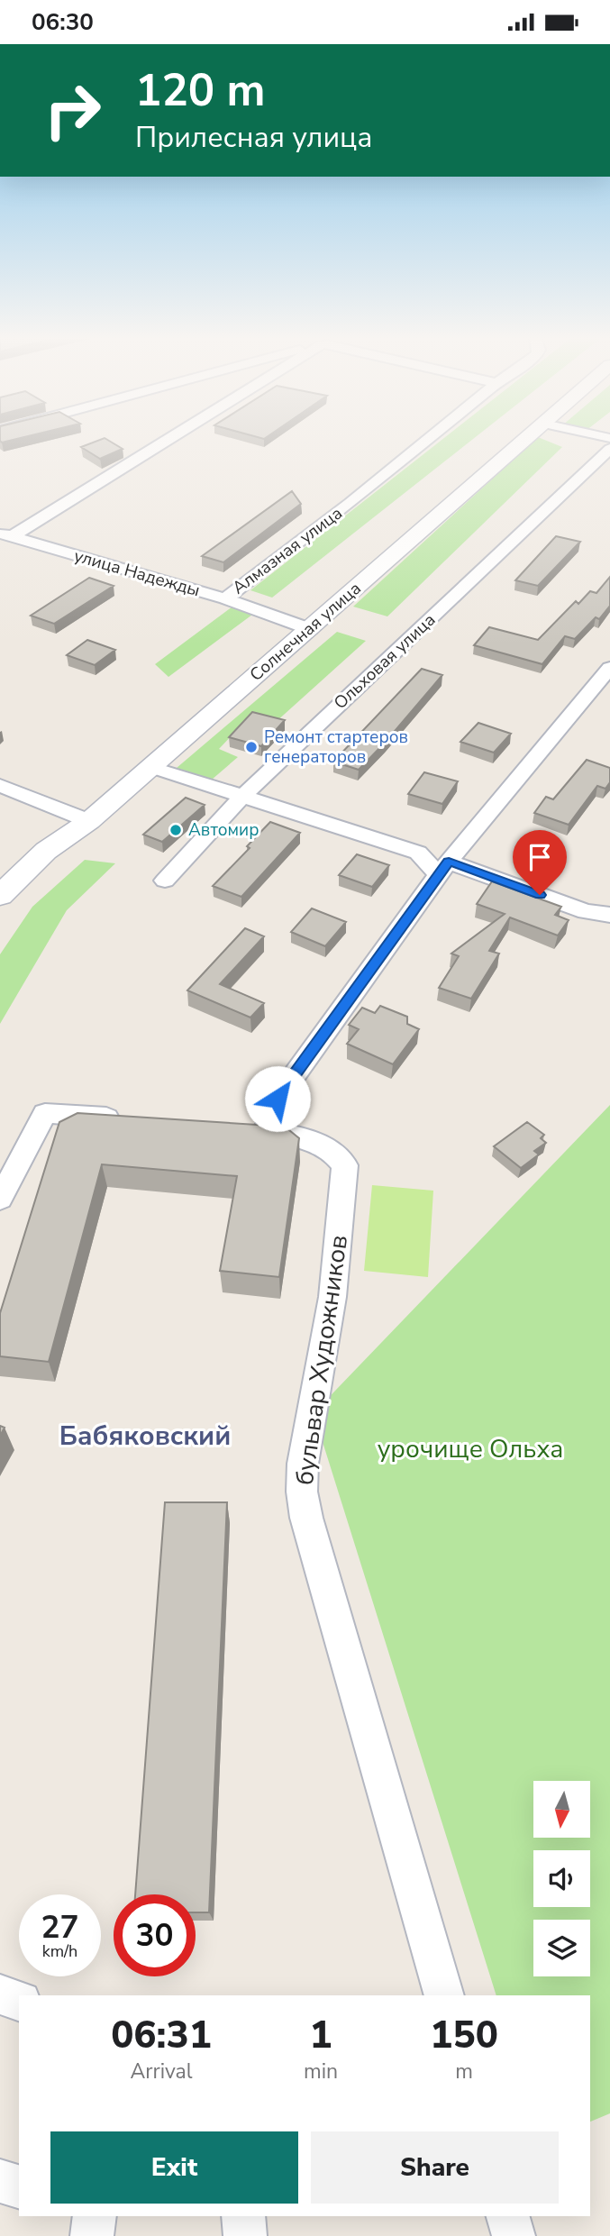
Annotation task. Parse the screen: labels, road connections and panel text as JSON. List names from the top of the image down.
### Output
{
  "streets": {
    "street": [
      "Алмазная улица",
      "улица Надежды",
      "Солнечная улица",
      "Ольховая улица",
      "бульвар Художников"
    ]
  },
  "crossings": [
    ["Алмазная улица", "улица Надежды"],
    ["улица Надежды", "Солнечная улица"]
  ],
  "districts": ["Бабяковский"],
  "parks": ["урочище Ольха"],
  "places": ["Ремонт стартеров генераторов", "Автомир"],
  "north": "bottom",
  "page": {
    "status": "06:30",
    "turn": ["120 m", "Прилесная улица"],
    "speed": "27 km/h",
    "limit": "30",
    "eta": [
      "06:31",
      "Arrival",
      "1",
      "min",
      "150",
      "m"
    ],
    "buttons": ["Exit", "Share"]
  }
}
